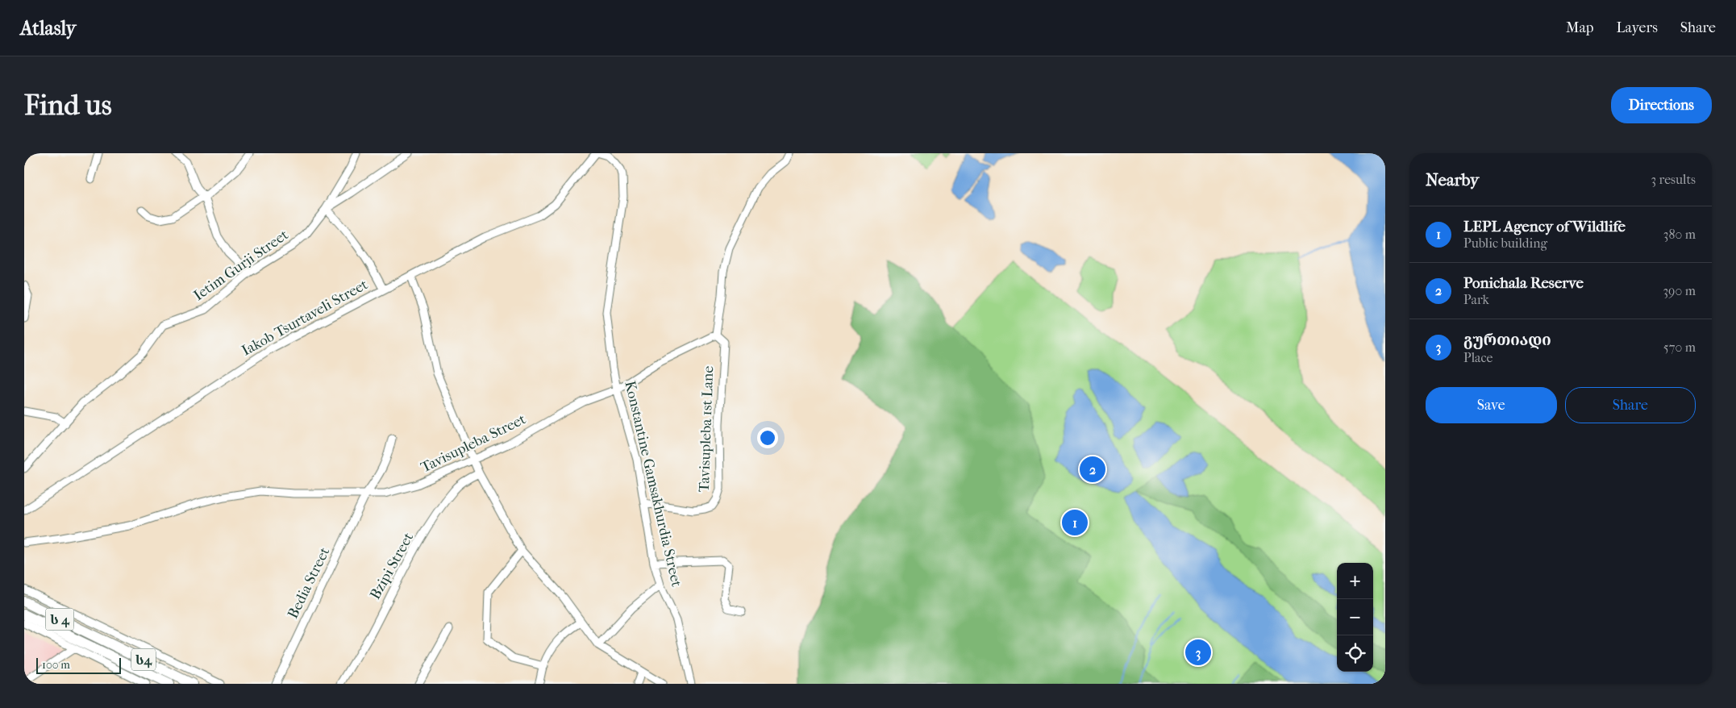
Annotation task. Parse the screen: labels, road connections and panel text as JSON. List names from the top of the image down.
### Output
{
  "streets": {
    "highway": ["ს 4", "ს4"],
    "street": [
      "Ietim Gurji Street",
      "Iakob Tsurtaveli Street",
      "Tavisupleba 1st Lane",
      "Tavisupleba Street",
      "Konstantine Gamsakhurdia Street",
      "Bzipi Street",
      "Bedia Street"
    ]
  },
  "crossings": [
    ["Tavisupleba 1st Lane", "Tavisupleba Street"],
    ["Tavisupleba 1st Lane", "Konstantine Gamsakhurdia Street"],
    ["Tavisupleba Street", "Konstantine Gamsakhurdia Street"],
    ["Tavisupleba Street", "Bedia Street"],
    ["ს 4", "ს4"]
  ],
  "scale_bar": "100 m",
  "page": {
    "header": "Atlasly",
    "nav": ["Map", "Layers", "Share"],
    "buttons": [
      "Directions",
      ["Save", "Share"]
    ],
    "title": "Find us",
    "heading": ["Nearby", "3 results"],
    "list": [
      {
        "mark": "1",
        "name": "LEPL Agency of Wildlife",
        "note": "Public building",
        "value": "380 m"
      },
      {
        "mark": "2",
        "name": "Ponichala Reserve",
        "note": "Park",
        "value": "390 m"
      },
      {
        "mark": "3",
        "name": "გურთიადი",
        "note": "Place",
        "value": "570 m"
      }
    ],
    "pins": ["2", "1", "3"],
    "map_buttons": ["+", "−"],
    "scale": "100 m"
  }
}
